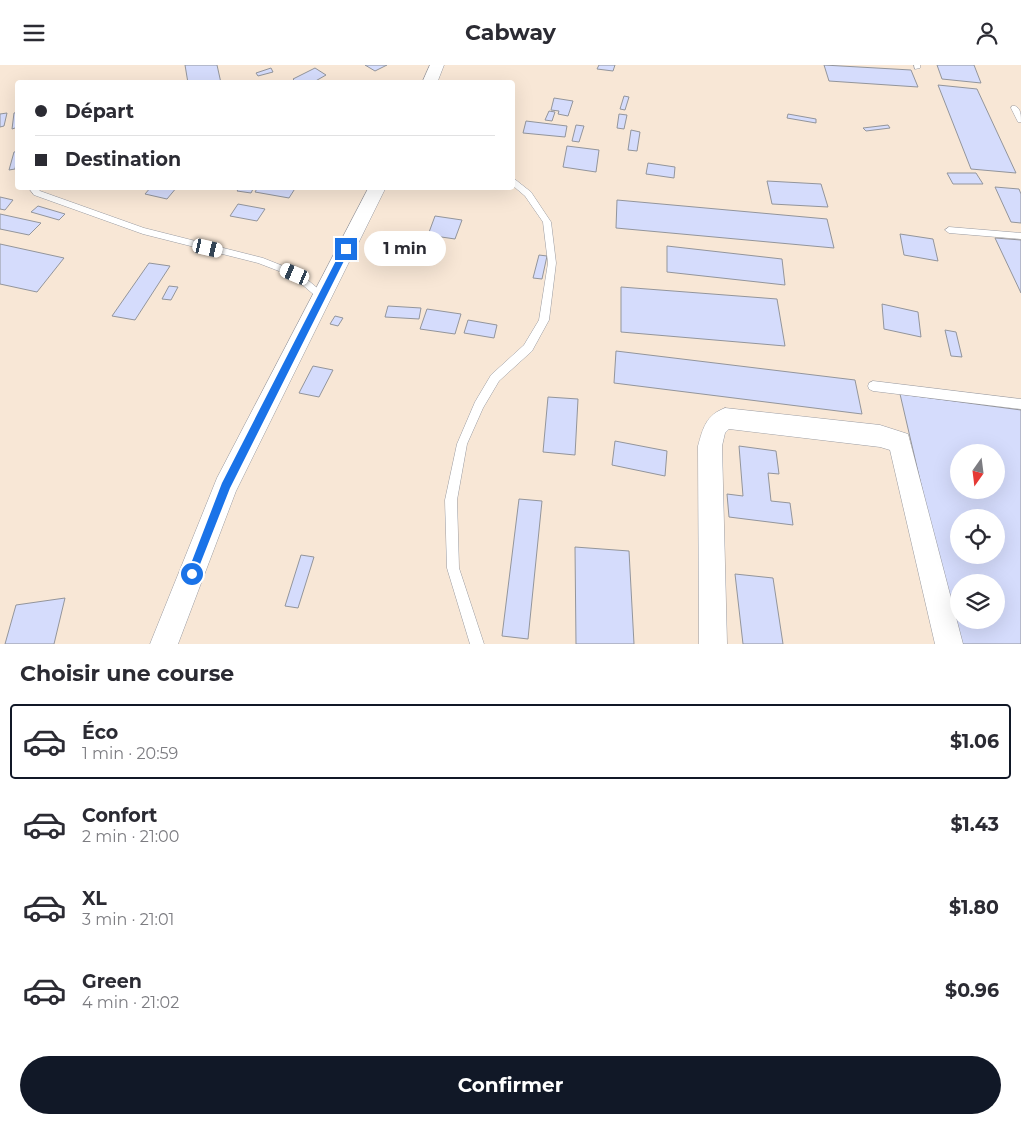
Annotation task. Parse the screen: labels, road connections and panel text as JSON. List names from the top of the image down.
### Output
{
  "north": "bottom",
  "page": {
    "header": "Cabway",
    "banner": ["Départ", "Destination"],
    "bubble": "1 min",
    "heading": "Choisir une course",
    "list": [
      {
        "name": "Éco",
        "note": "1 min · 20:59",
        "value": "$1.06"
      },
      {
        "name": "Confort",
        "note": "2 min · 21:00",
        "value": "$1.43"
      },
      {
        "name": "XL",
        "note": "3 min · 21:01",
        "value": "$1.80"
      },
      {
        "name": "Green",
        "note": "4 min · 21:02",
        "value": "$0.96"
      }
    ],
    "buttons": "Confirmer"
  }
}
